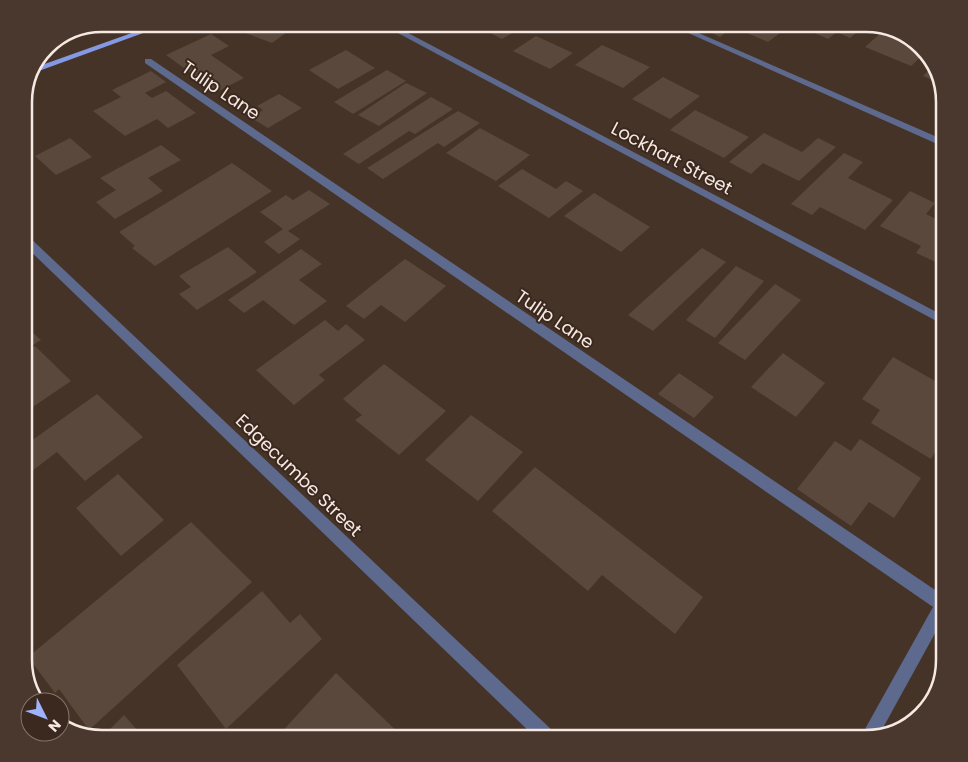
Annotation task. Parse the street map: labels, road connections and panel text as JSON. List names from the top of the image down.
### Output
{
  "streets": {
    "street": ["Tulip Lane", "Lockhart Street", "Edgecumbe Street"]
  },
  "north": "bottom right"
}
